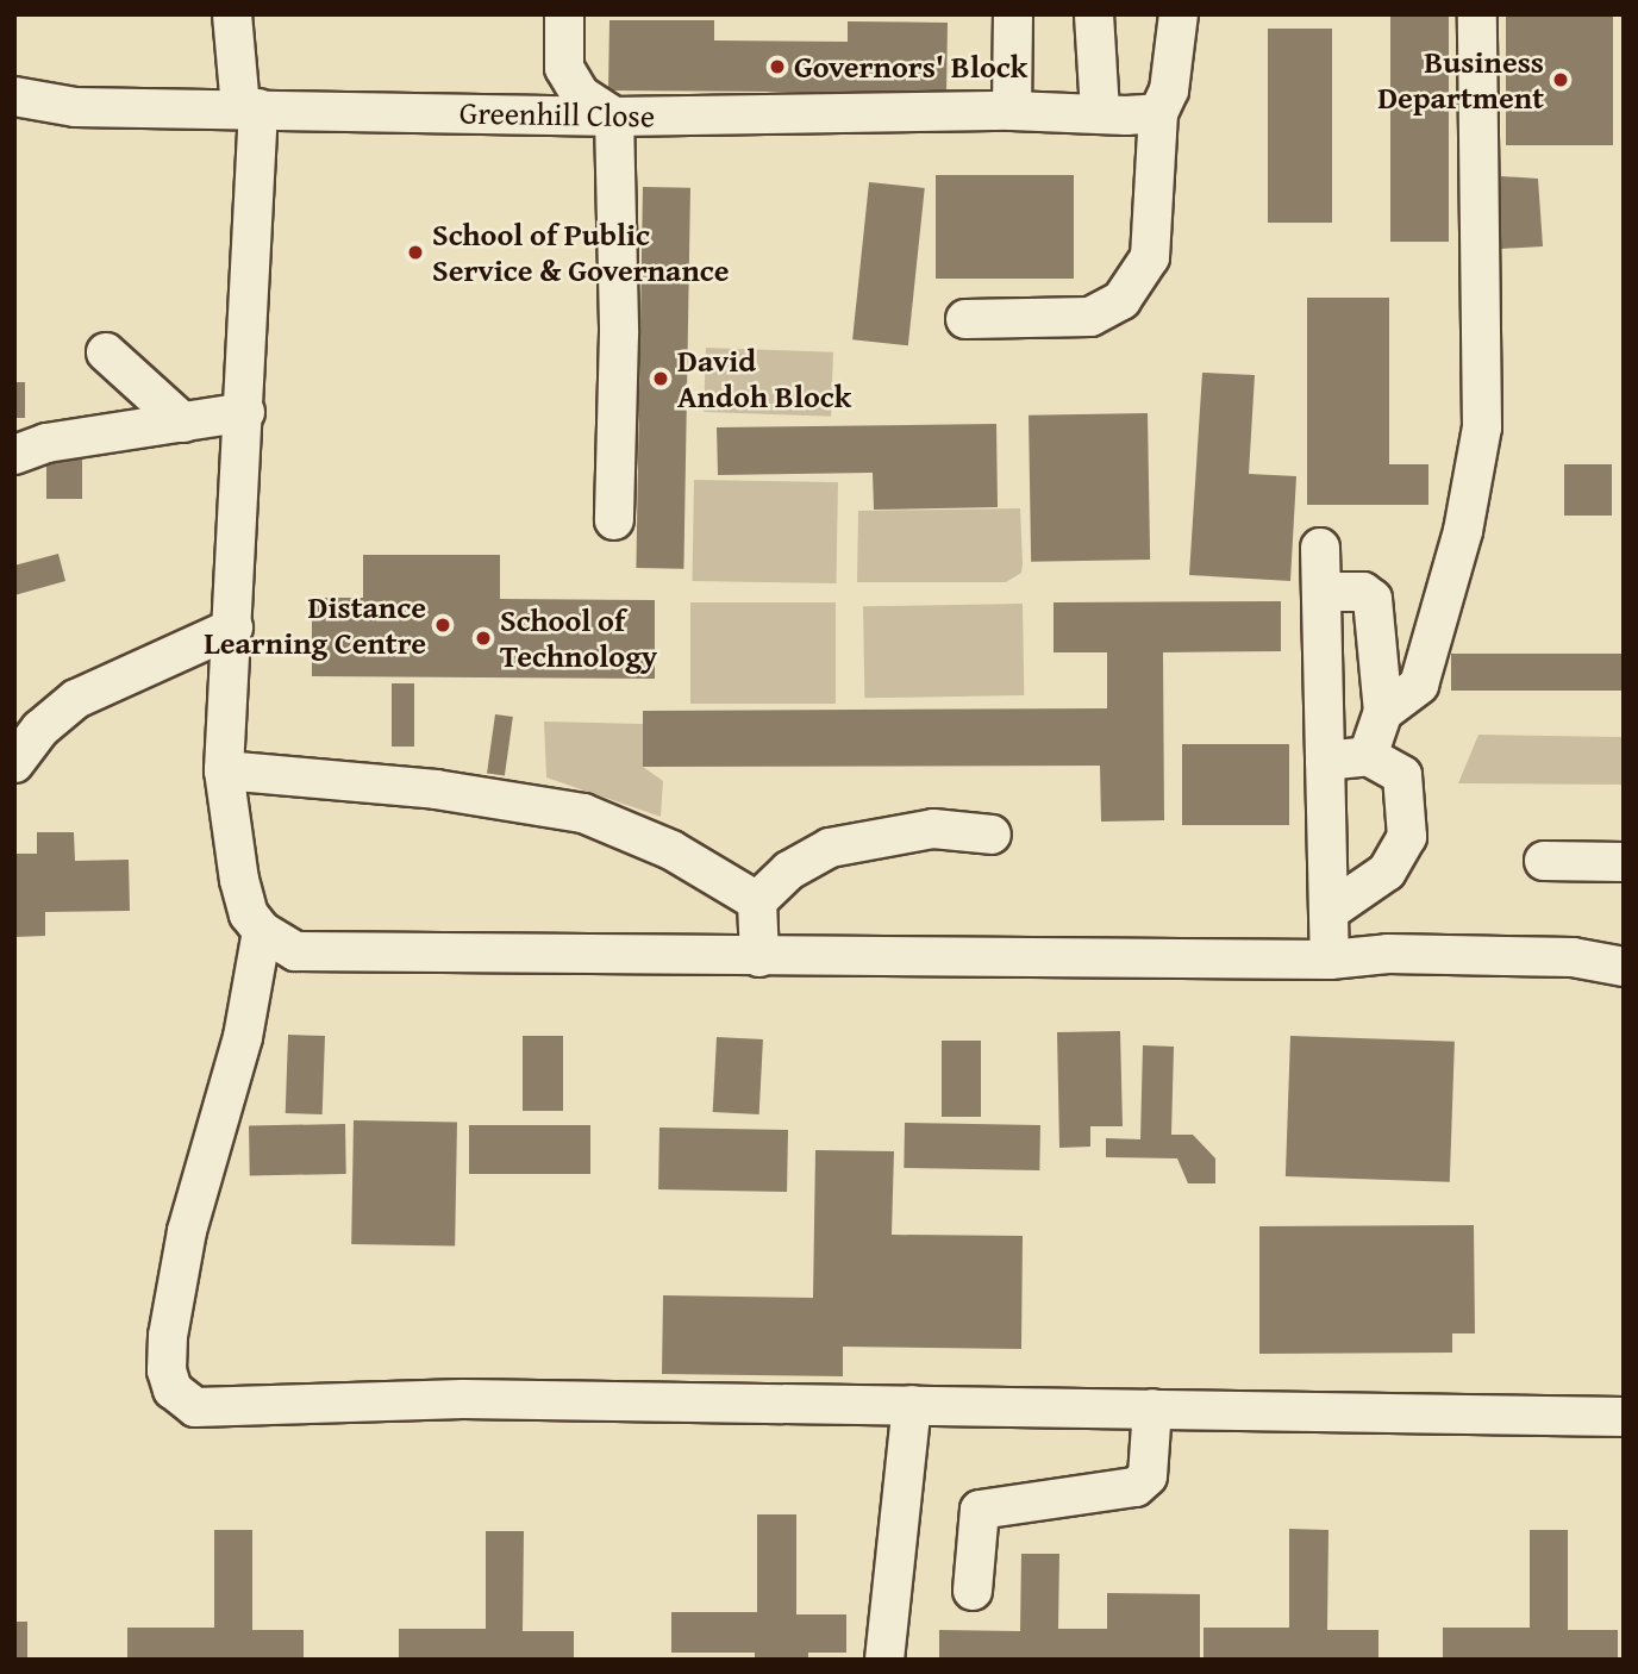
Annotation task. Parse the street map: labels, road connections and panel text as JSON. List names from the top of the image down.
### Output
{
  "streets": {
    "lane": ["Greenhill Close"]
  },
  "places": [
    "Governors' Block",
    "Business Department",
    "School of Public Service & Governance",
    "David Andoh Block",
    "Distance Learning Centre",
    "School of Technology"
  ]
}
